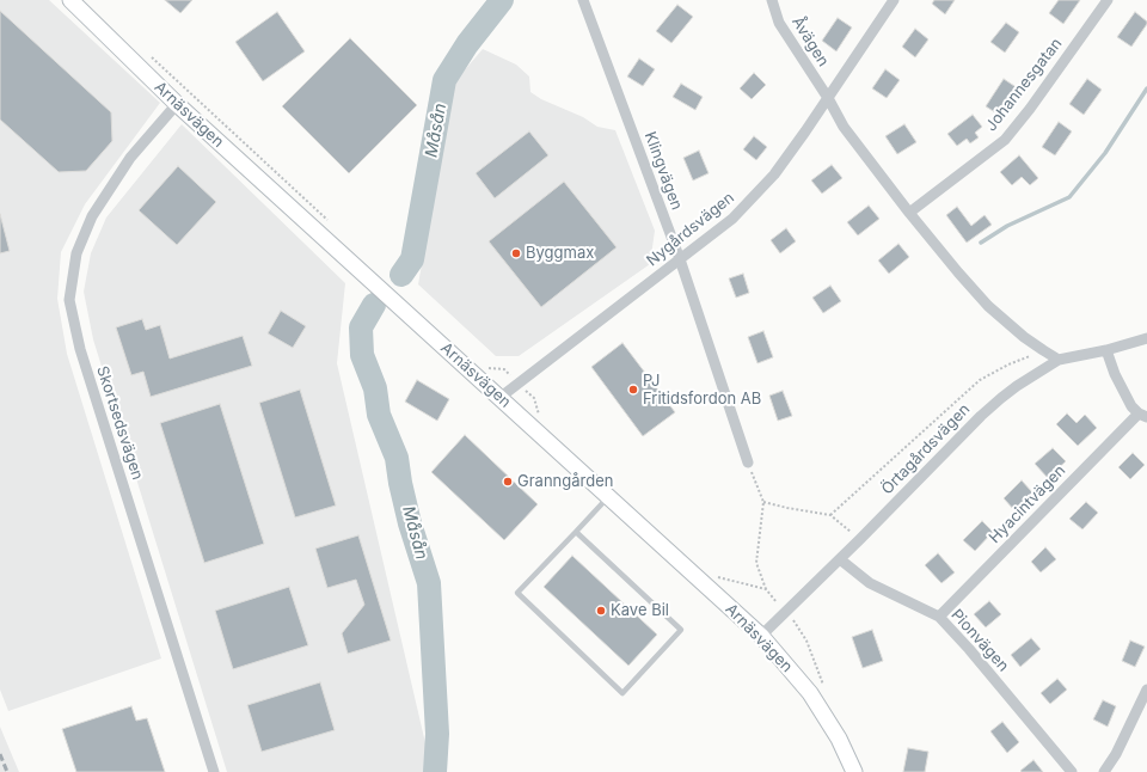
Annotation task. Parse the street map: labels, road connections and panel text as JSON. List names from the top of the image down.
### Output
{
  "streets": {
    "street": [
      "Åvägen",
      "Johannesgatan",
      "Arnäsvägen",
      "Klingvägen",
      "Nygårdsvägen",
      "Skortsedsvägen",
      "Örtagårdsvägen",
      "Hyacintvägen",
      "Pionvägen"
    ]
  },
  "crossings": [
    ["Åvägen", "Nygårdsvägen"],
    ["Arnäsvägen", "Nygårdsvägen"],
    ["Arnäsvägen", "Skortsedsvägen"],
    ["Arnäsvägen", "Örtagårdsvägen"],
    ["Klingvägen", "Nygårdsvägen"],
    ["Örtagårdsvägen", "Pionvägen"],
    ["Hyacintvägen", "Pionvägen"]
  ],
  "water": ["Måsån"],
  "places": [
    "Byggmax",
    "PJ Fritidsfordon AB",
    "Granngården",
    "Kave Bil"
  ]
}
